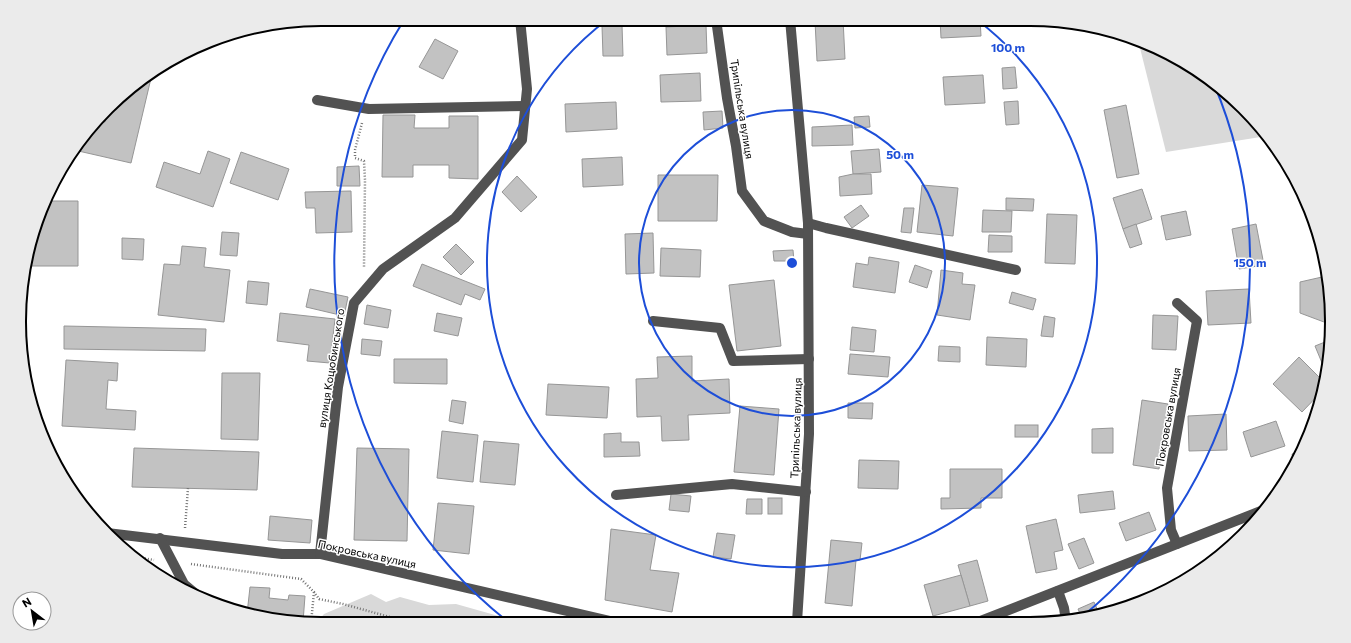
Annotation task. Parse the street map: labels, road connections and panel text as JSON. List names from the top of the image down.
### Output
{
  "streets": {
    "street": ["Трипільська вулиця", "вулиця Коцюбинського", "Покровська вулиця"]
  },
  "crossings": [
    ["вулиця Коцюбинського", "Покровська вулиця"]
  ],
  "north": "top left",
  "rings": ["100 m", "50 m", "150 m"]
}
